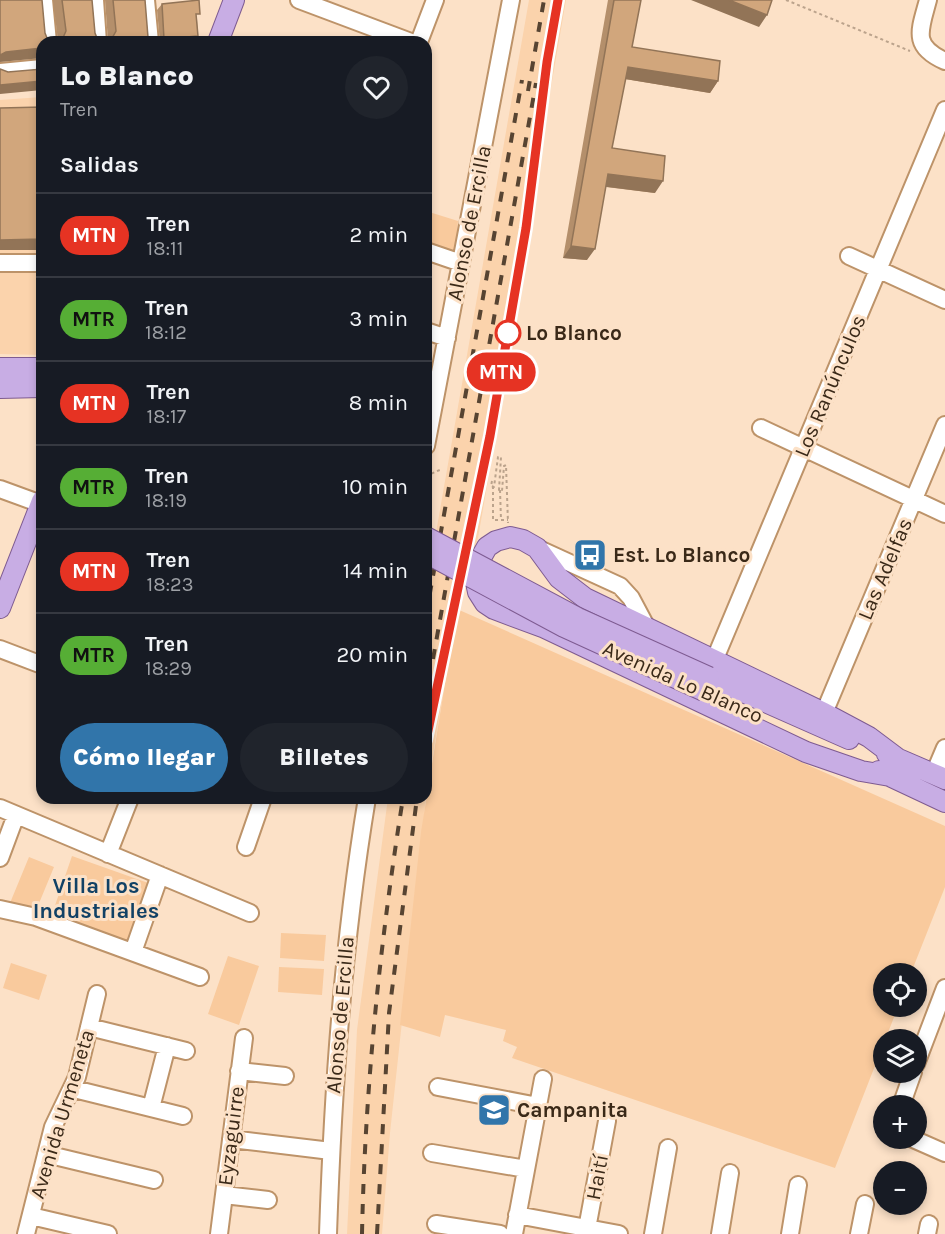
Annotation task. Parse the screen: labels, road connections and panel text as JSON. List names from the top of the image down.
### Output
{
  "streets": {
    "main road": ["Avenida Lo Blanco"],
    "street": [
      "Alonso de Ercilla",
      "Los Ranúnculos",
      "Las Adelfas",
      "Avenida Urmeneta",
      "Eyzaguirre",
      "Haití"
    ]
  },
  "crossings": [
    ["Los Ranúnculos", "Avenida Lo Blanco"]
  ],
  "districts": ["Villa Los Industriales"],
  "places": {
    "other": ["Lo Blanco"],
    "bus stop": ["Est. Lo Blanco"],
    "school or university": ["Campanita"]
  },
  "page": {
    "on_map": "MTN",
    "heading": [
      ["Lo Blanco", "Tren"],
      "Salidas"
    ],
    "list": [
      {
        "mark": "MTN",
        "name": "Tren",
        "note": "18:11",
        "value": "2 min"
      },
      {
        "mark": "MTR",
        "name": "Tren",
        "note": "18:12",
        "value": "3 min"
      },
      {
        "mark": "MTN",
        "name": "Tren",
        "note": "18:17",
        "value": "8 min"
      },
      {
        "mark": "MTR",
        "name": "Tren",
        "note": "18:19",
        "value": "10 min"
      },
      {
        "mark": "MTN",
        "name": "Tren",
        "note": "18:23",
        "value": "14 min"
      },
      {
        "mark": "MTR",
        "name": "Tren",
        "note": "18:29",
        "value": "20 min"
      }
    ],
    "buttons": ["Cómo llegar", "Billetes"],
    "map_buttons": ["+", "−"]
  }
}
